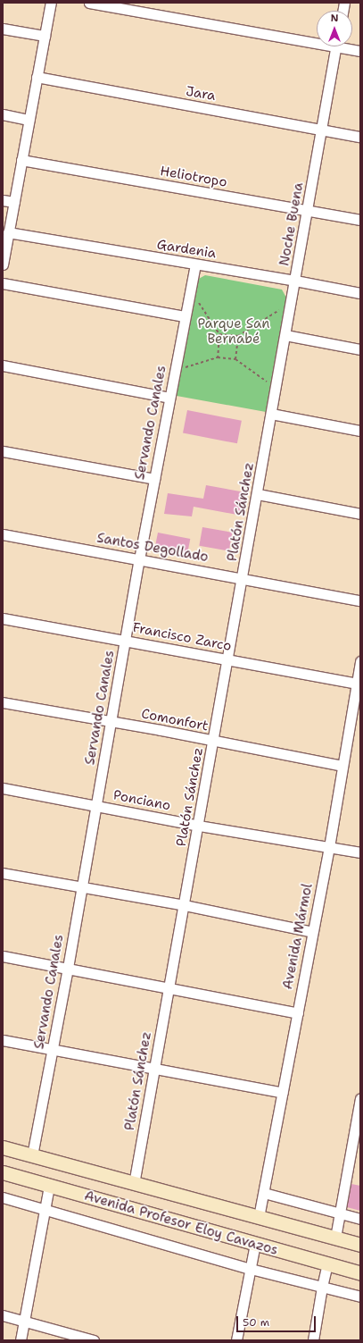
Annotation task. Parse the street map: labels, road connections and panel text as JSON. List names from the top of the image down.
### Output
{
  "streets": {
    "main road": ["Avenida Profesor Eloy Cavazos"],
    "street": [
      "Jara",
      "Heliotropo",
      "Noche Buena",
      "Gardenia",
      "Servando Canales",
      "Platón Sánchez",
      "Santos Degollado",
      "Francisco Zarco",
      "Comonfort",
      "Ponciano",
      "Avenida Mármol"
    ]
  },
  "crossings": [
    ["Jara", "Noche Buena"],
    ["Heliotropo", "Noche Buena"],
    ["Noche Buena", "Gardenia"],
    ["Noche Buena", "Platón Sánchez"],
    ["Gardenia", "Servando Canales"],
    ["Servando Canales", "Santos Degollado"],
    ["Servando Canales", "Francisco Zarco"],
    ["Servando Canales", "Comonfort"],
    ["Servando Canales", "Ponciano"],
    ["Servando Canales", "Avenida Profesor Eloy Cavazos"],
    ["Platón Sánchez", "Santos Degollado"],
    ["Platón Sánchez", "Francisco Zarco"],
    ["Platón Sánchez", "Comonfort"],
    ["Platón Sánchez", "Ponciano"],
    ["Platón Sánchez", "Avenida Profesor Eloy Cavazos"],
    ["Francisco Zarco", "Avenida Mármol"],
    ["Comonfort", "Avenida Mármol"],
    ["Ponciano", "Avenida Mármol"],
    ["Avenida Mármol", "Avenida Profesor Eloy Cavazos"]
  ],
  "parks": ["Parque San Bernabé"],
  "scale_bar": "50 m",
  "north": "top"
}
